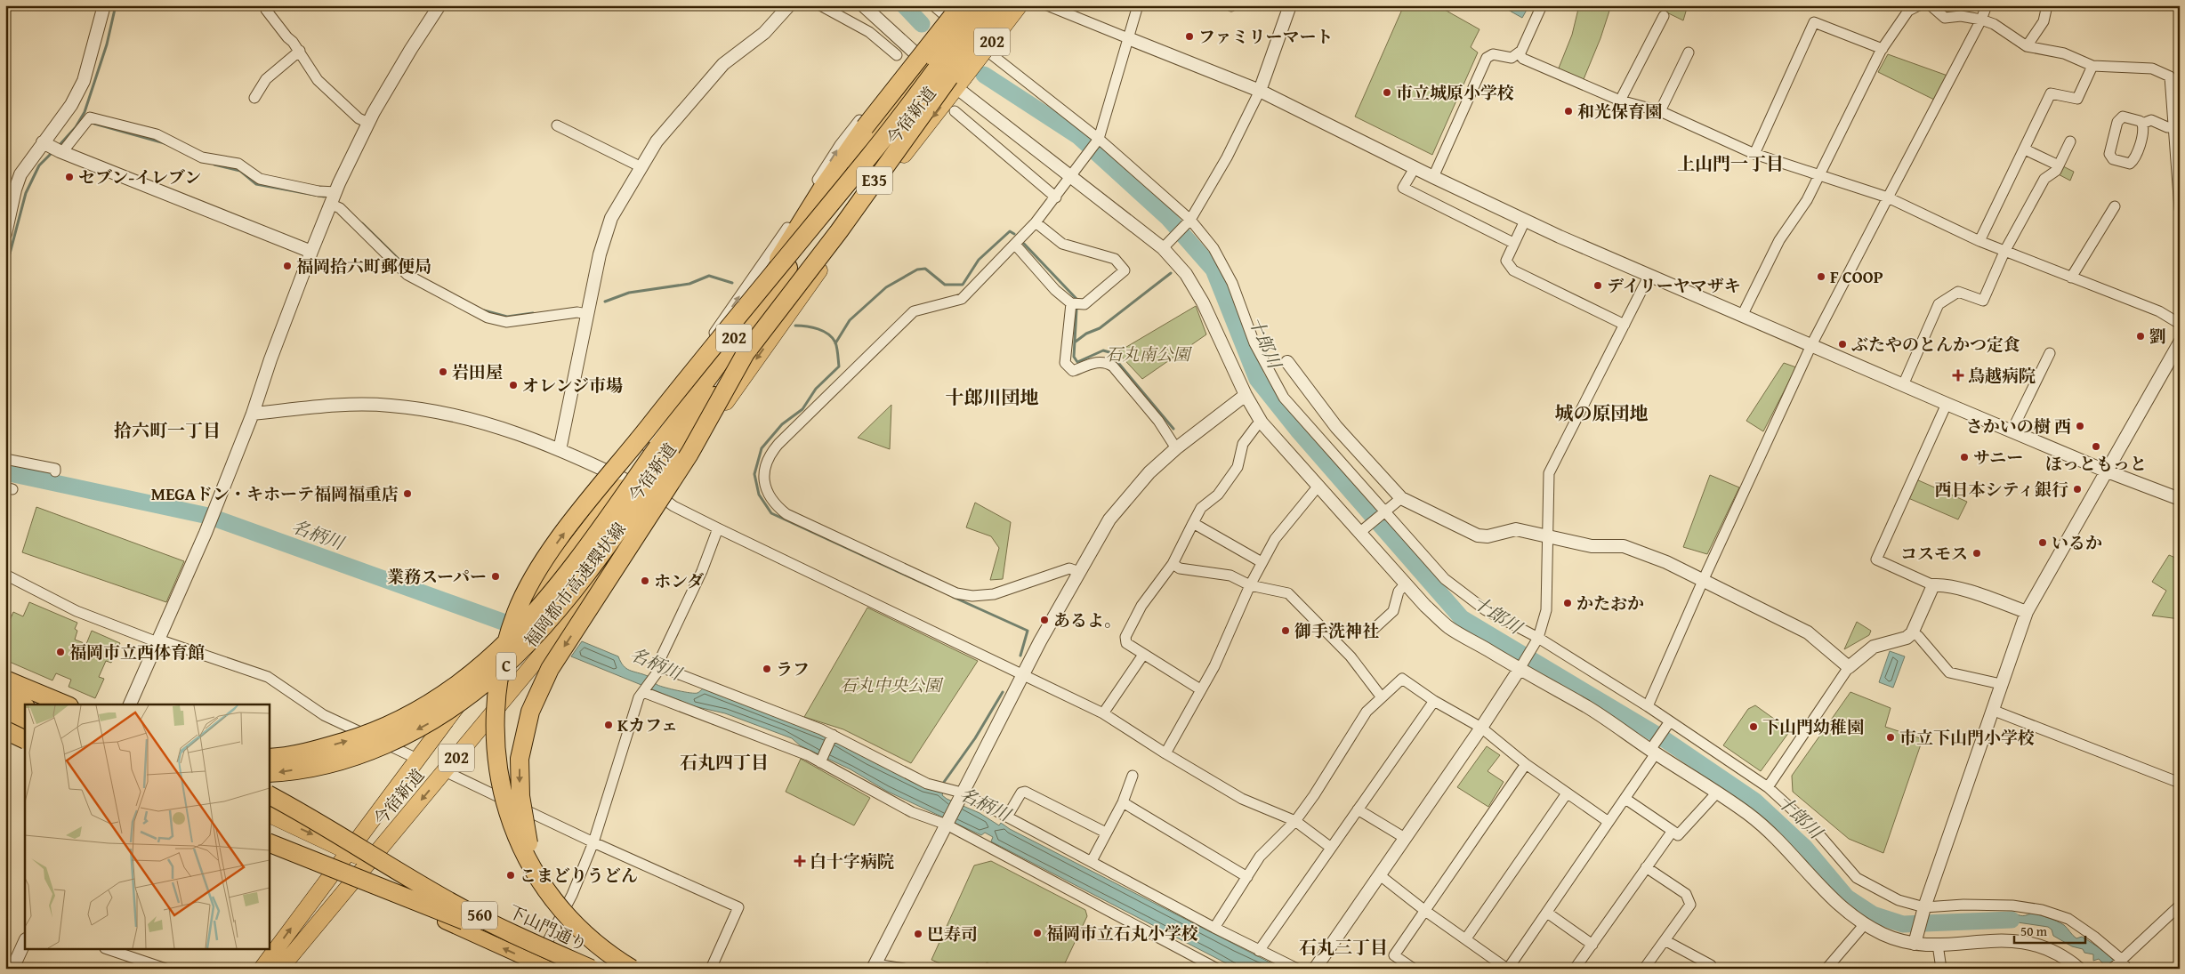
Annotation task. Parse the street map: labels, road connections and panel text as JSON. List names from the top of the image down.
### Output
{
  "streets": {
    "highway": [
      "202",
      "今宿新道",
      "E35",
      "福岡都市高速環状線",
      "C"
    ],
    "main road": ["560", "下山門通り"]
  },
  "crossings": [
    ["今宿新道", "560"],
    ["今宿新道", "下山門通り"],
    ["E35", "福岡都市高速環状線"]
  ],
  "districts": [
    "上山門一丁目",
    "十郎川団地",
    "城の原団地",
    "拾六町一丁目",
    "石丸四丁目",
    "石丸三丁目"
  ],
  "water": ["十郎川", "名柄川"],
  "parks": ["石丸南公園", "石丸中央公園"],
  "places": {
    "other": [
      "ファミリーマート",
      "市立城原小学校",
      "和光保育園",
      "セブン-イレブン",
      "福岡拾六町郵便局",
      "F COOP",
      "デイリーヤマザキ",
      "劉",
      "ぶたやのとんかつ定食",
      "岩田屋",
      "オレンジ市場",
      "さかいの樹 西",
      "ほっともっと",
      "サニー",
      "西日本シティ銀行",
      "MEGAドン・キホーテ福岡福重店",
      "いるか",
      "コスモス",
      "業務スーパー",
      "ホンダ",
      "かたおか",
      "あるよ。",
      "御手洗神社",
      "福岡市立西体育館",
      "ラフ",
      "Kカフェ",
      "下山門幼稚園",
      "市立下山門小学校",
      "こまどりうどん",
      "福岡市立石丸小学校",
      "巴寿司"
    ],
    "health": ["鳥越病院", "白十字病院"]
  },
  "scale_bar": "50 m"
}
